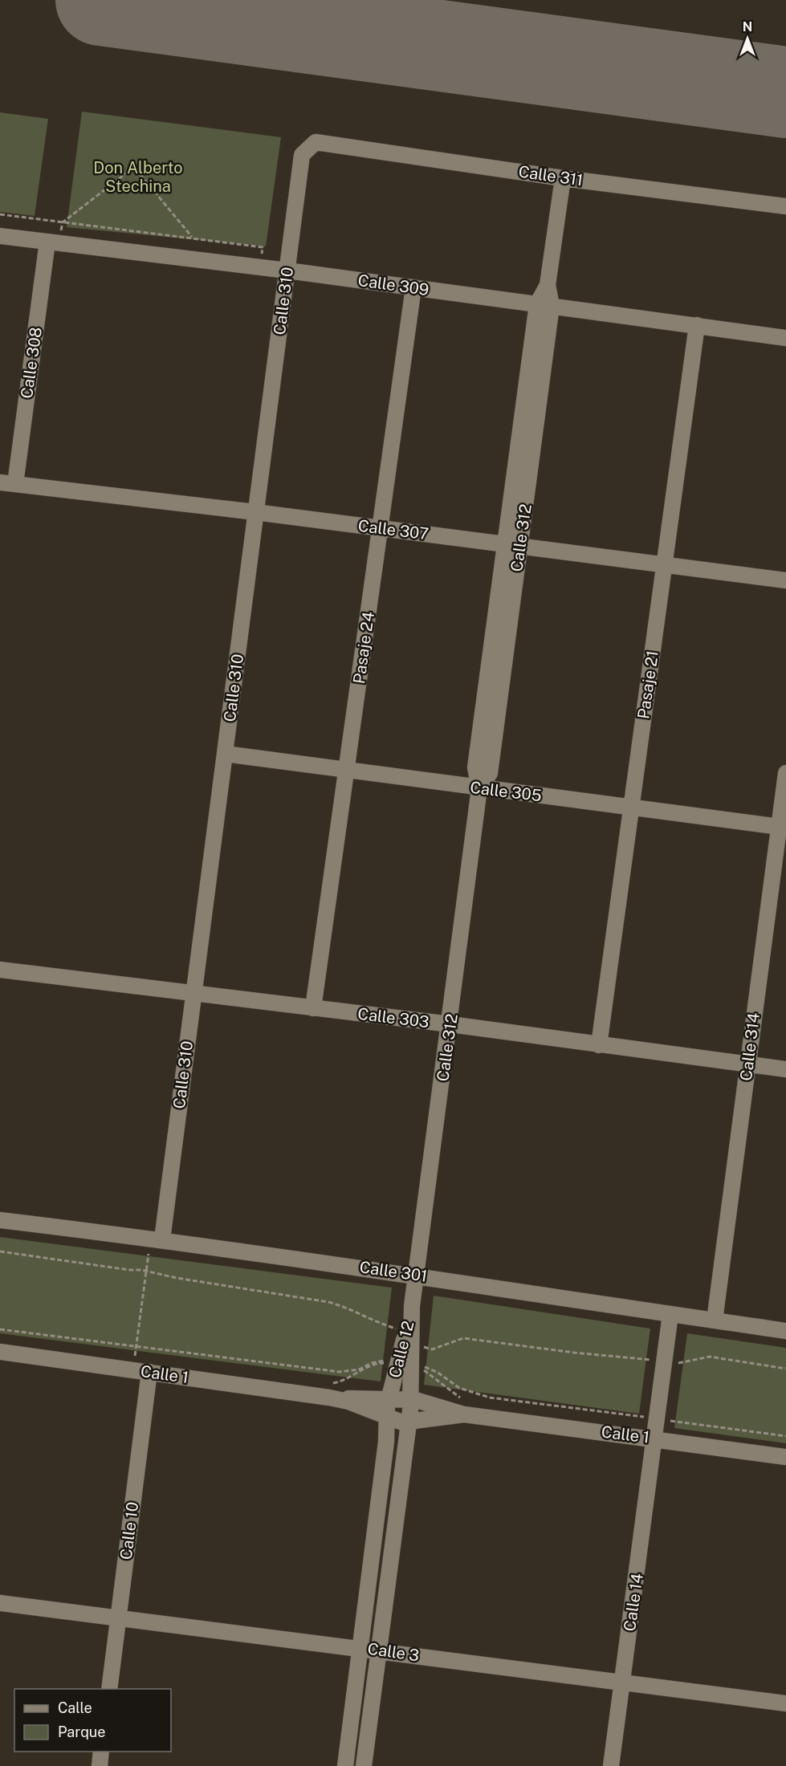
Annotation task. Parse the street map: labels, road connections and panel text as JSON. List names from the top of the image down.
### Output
{
  "streets": {
    "street": [
      "Calle 311",
      "Calle 309",
      "Calle 310",
      "Calle 308",
      "Calle 307",
      "Calle 312",
      "Pasaje 24",
      "Pasaje 21",
      "Calle 305",
      "Calle 303",
      "Calle 314",
      "Calle 301",
      "Calle 12",
      "Calle 1",
      "Calle 10",
      "Calle 14",
      "Calle 3"
    ]
  },
  "crossings": [
    ["Calle 311", "Calle 310"],
    ["Calle 311", "Calle 312"],
    ["Calle 309", "Calle 310"],
    ["Calle 309", "Calle 308"],
    ["Calle 309", "Calle 312"],
    ["Calle 309", "Pasaje 24"],
    ["Calle 309", "Pasaje 21"],
    ["Calle 310", "Calle 307"],
    ["Calle 310", "Calle 305"],
    ["Calle 310", "Calle 303"],
    ["Calle 310", "Calle 301"],
    ["Calle 308", "Calle 307"],
    ["Calle 307", "Calle 312"],
    ["Calle 307", "Pasaje 24"],
    ["Calle 307", "Pasaje 21"],
    ["Calle 312", "Calle 305"],
    ["Calle 312", "Calle 303"],
    ["Calle 312", "Calle 301"],
    ["Calle 312", "Calle 12"],
    ["Pasaje 24", "Calle 305"],
    ["Pasaje 24", "Calle 303"],
    ["Pasaje 21", "Calle 305"],
    ["Pasaje 21", "Calle 303"],
    ["Calle 305", "Calle 314"],
    ["Calle 303", "Calle 314"],
    ["Calle 314", "Calle 301"],
    ["Calle 12", "Calle 1"],
    ["Calle 12", "Calle 3"],
    ["Calle 1", "Calle 10"],
    ["Calle 1", "Calle 14"],
    ["Calle 10", "Calle 3"],
    ["Calle 14", "Calle 3"]
  ],
  "parks": ["Don Alberto Stechina"],
  "legend": ["Calle", "Parque"],
  "north": "top"
}
